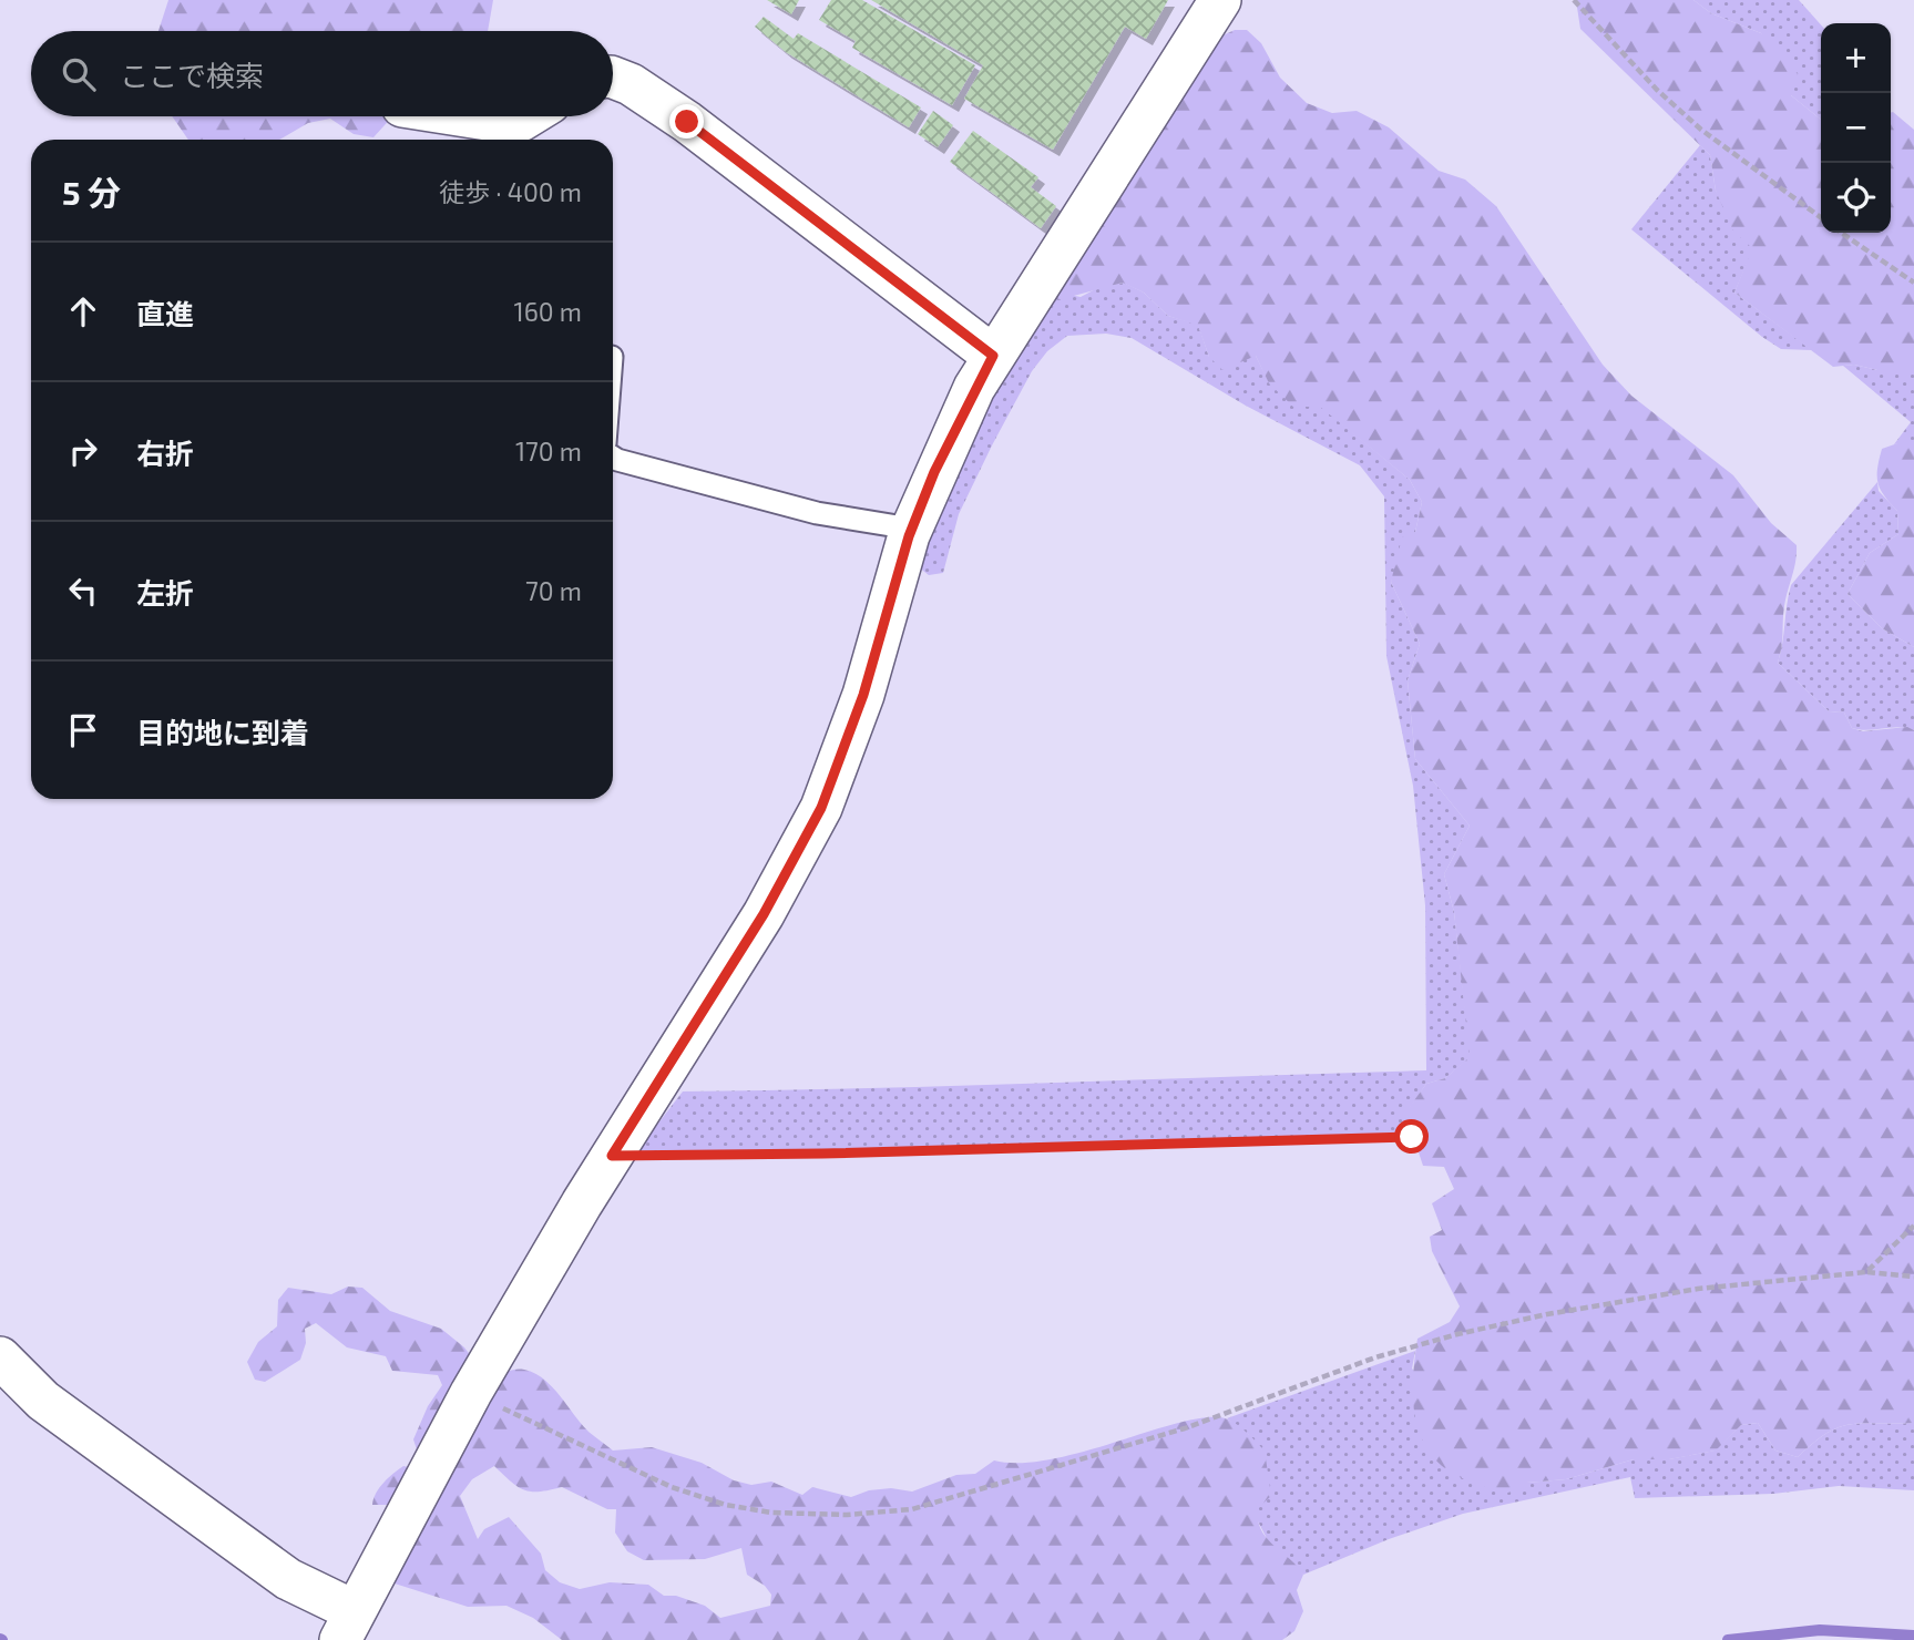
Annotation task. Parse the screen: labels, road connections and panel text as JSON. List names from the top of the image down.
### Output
{
  "page": {
    "map_buttons": ["+", "−"],
    "search": "ここで検索",
    "heading": ["5 分", "徒歩 · 400 m"],
    "list": [
      ["直進", "160 m"],
      ["右折", "170 m"],
      ["左折", "70 m"],
      "目的地に到着"
    ]
  }
}
